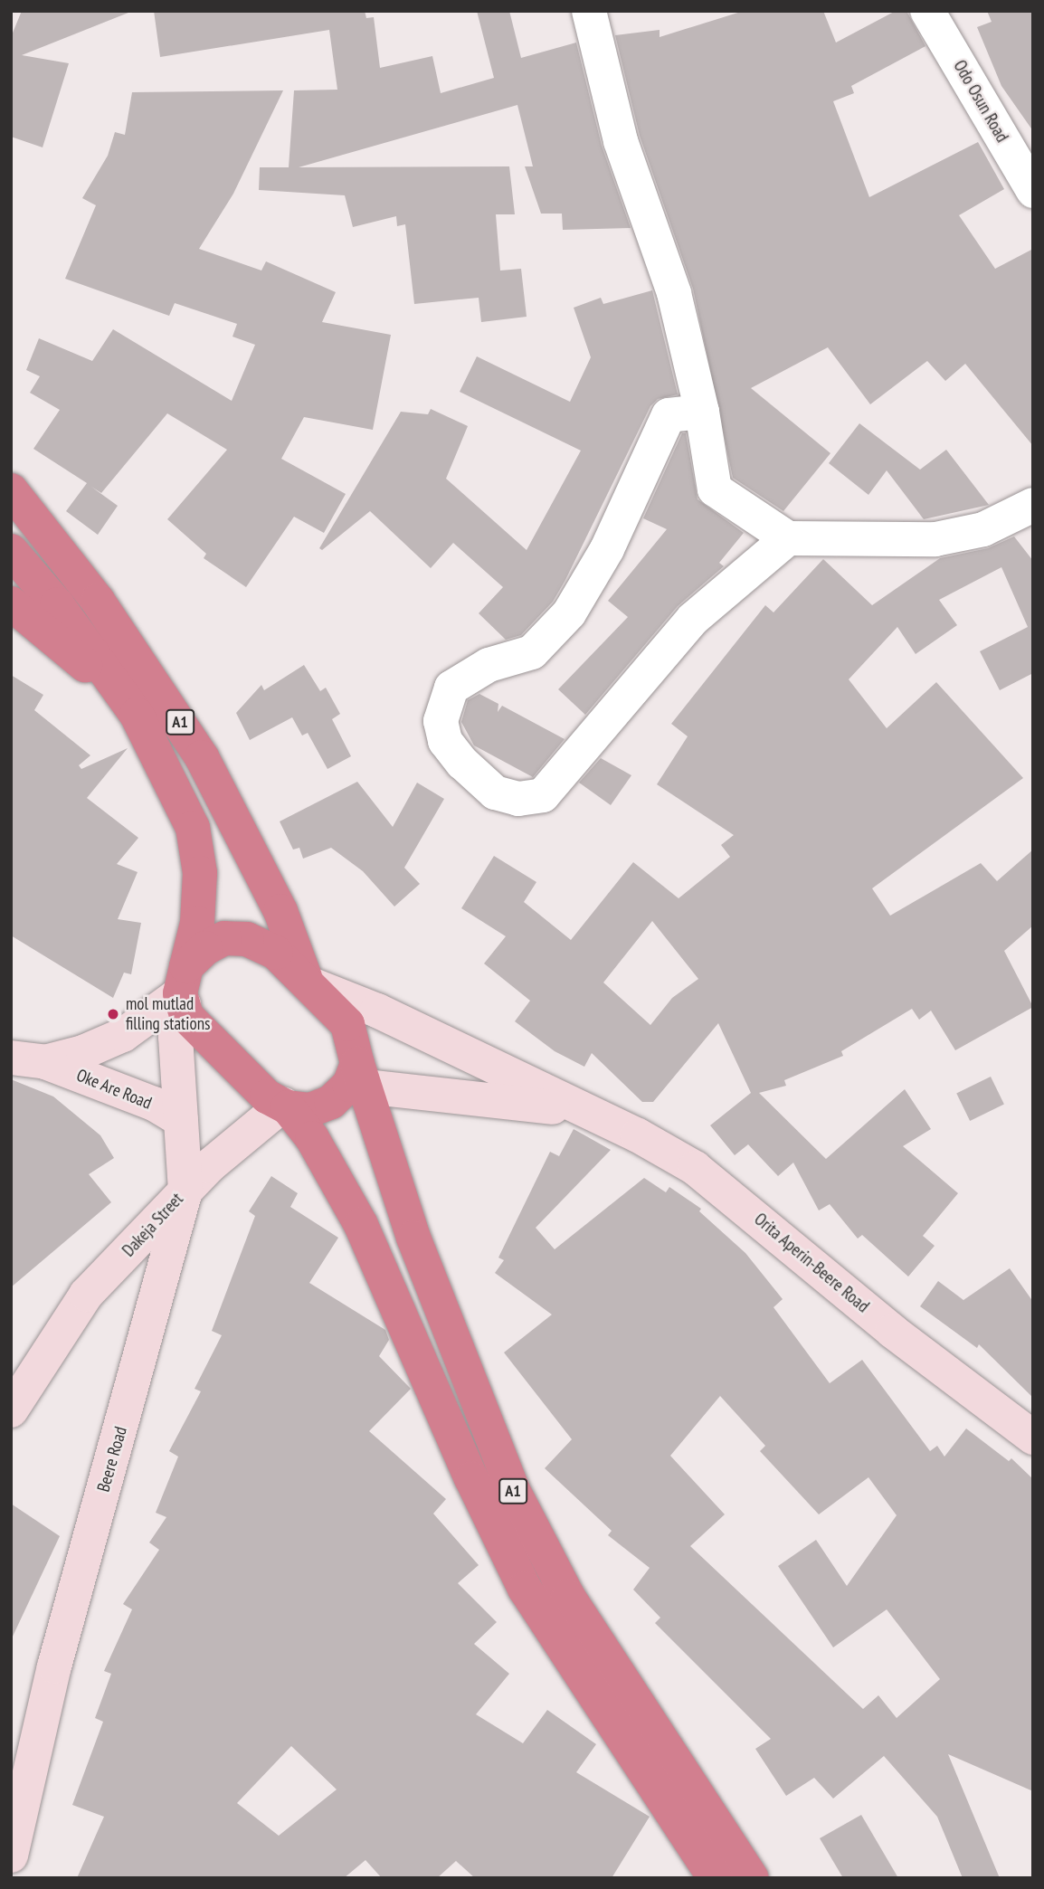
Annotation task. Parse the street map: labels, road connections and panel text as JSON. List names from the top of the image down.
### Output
{
  "streets": {
    "highway": ["A1"],
    "main road": [
      "Oke Are Road",
      "Dakeja Street",
      "Orita Aperin-Beere Road",
      "Beere Road"
    ],
    "street": ["Odo Osun Road"]
  },
  "crossings": [
    ["A1", "Oke Are Road"],
    ["A1", "Dakeja Street"],
    ["A1", "Orita Aperin-Beere Road"],
    ["Oke Are Road", "Dakeja Street"],
    ["Oke Are Road", "Orita Aperin-Beere Road"],
    ["Dakeja Street", "Orita Aperin-Beere Road"],
    ["Dakeja Street", "Beere Road"]
  ],
  "places": ["mol mutlad filling stations"]
}
